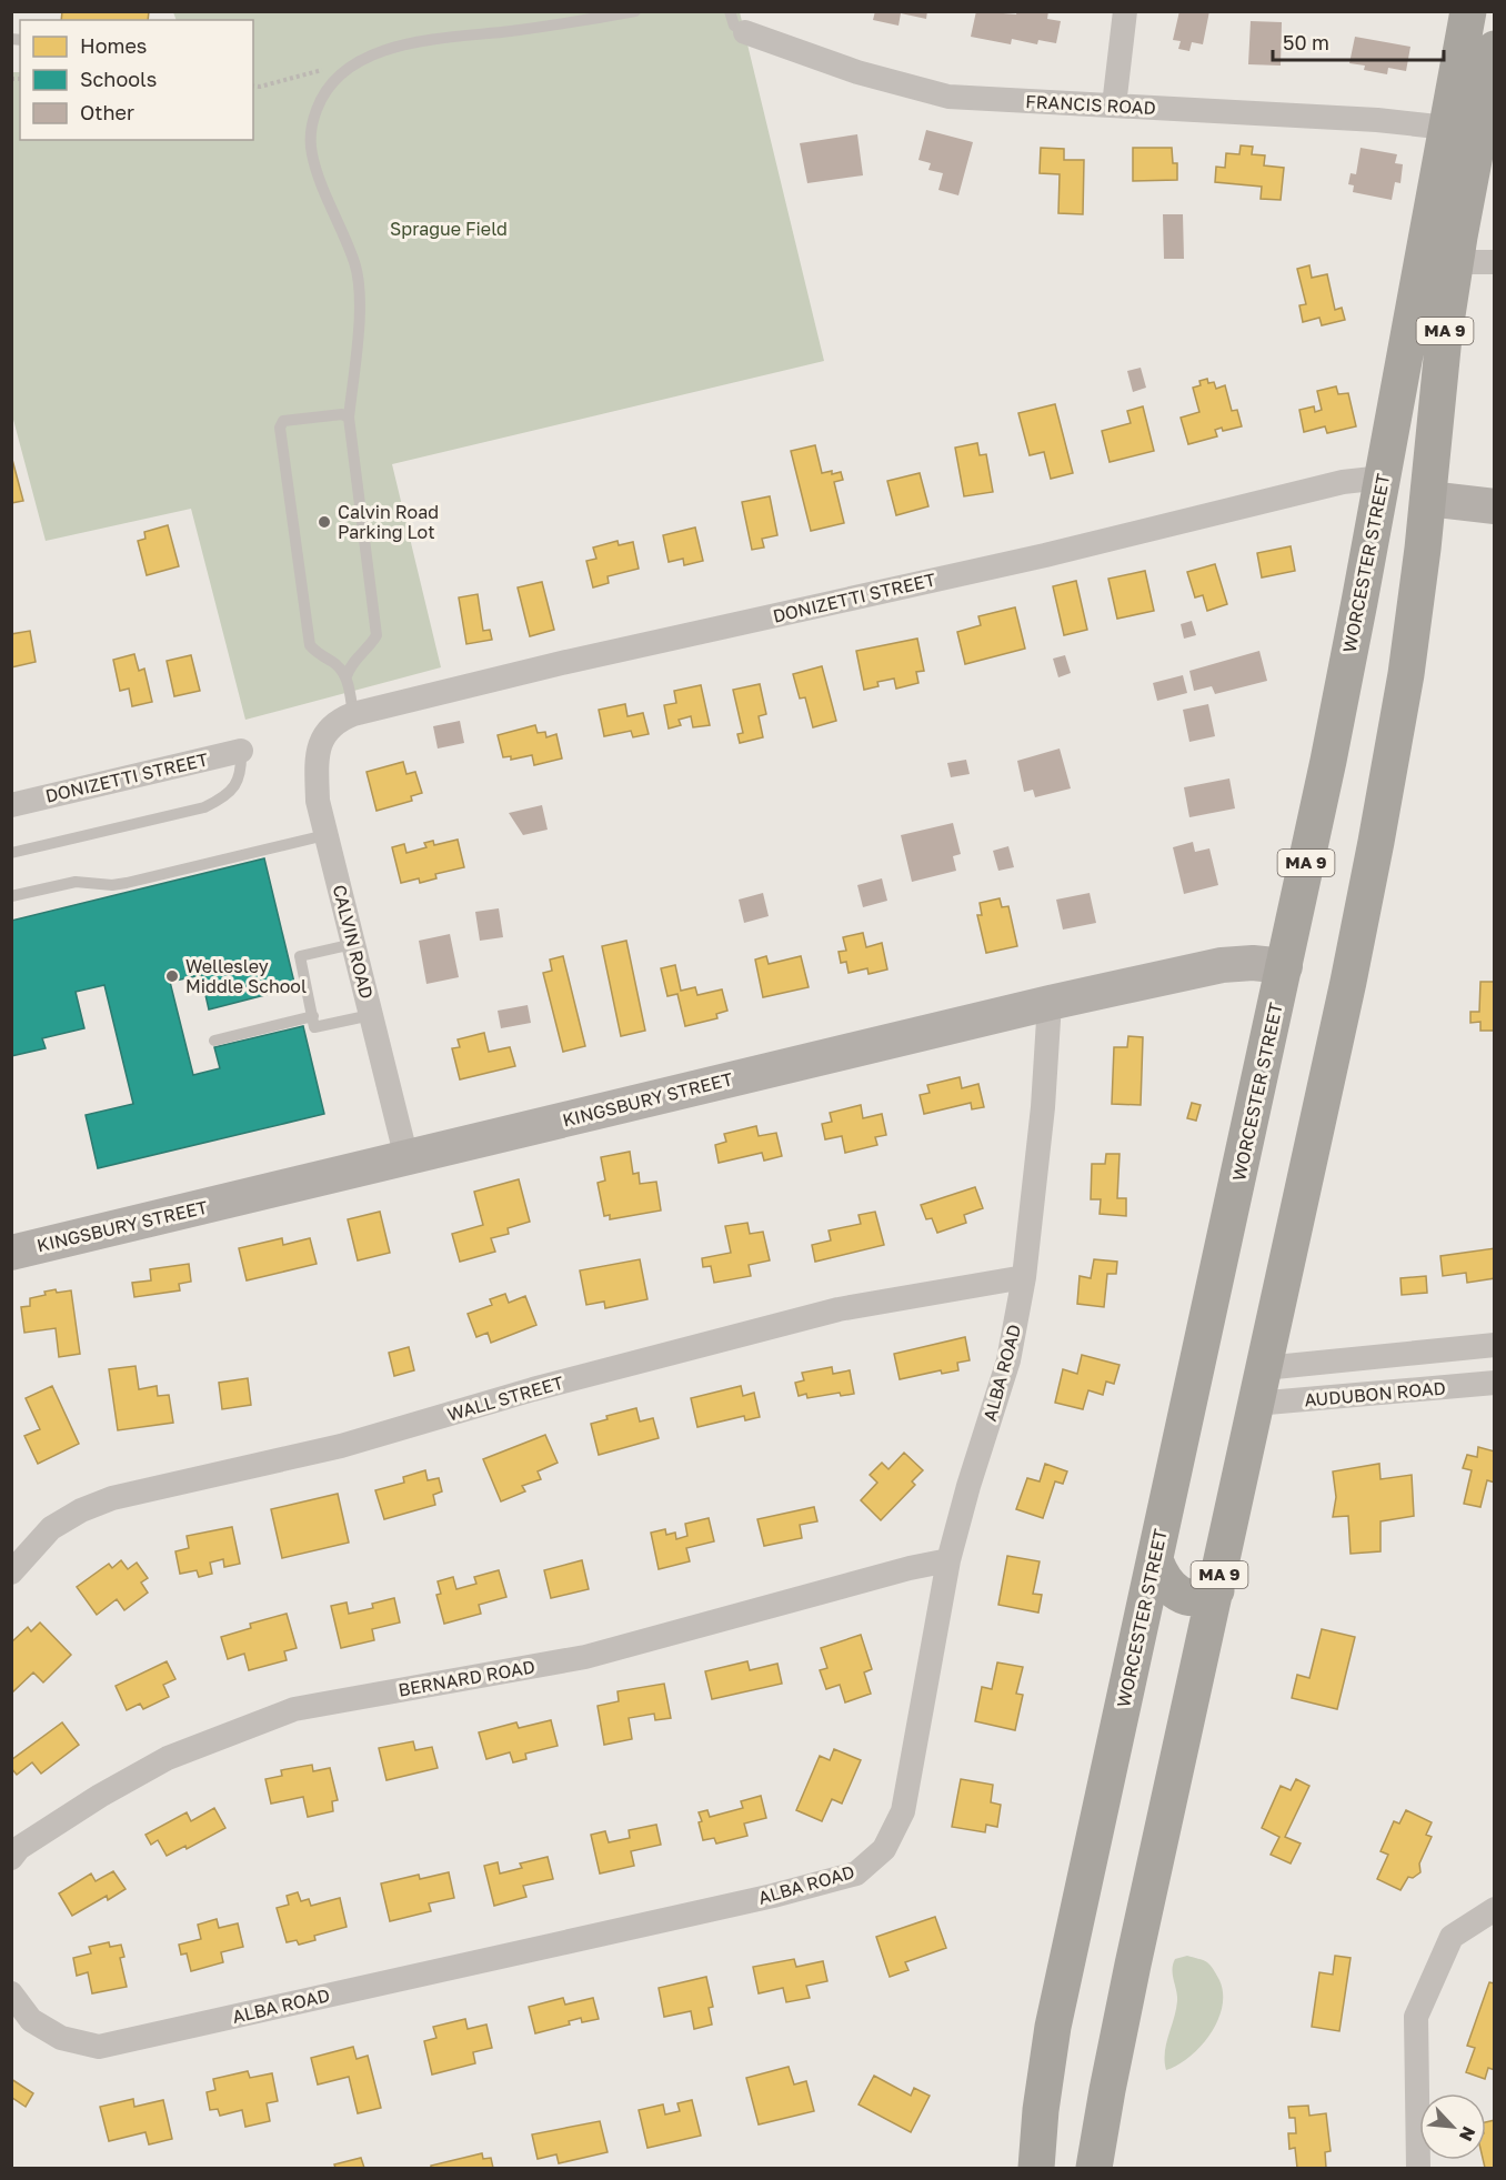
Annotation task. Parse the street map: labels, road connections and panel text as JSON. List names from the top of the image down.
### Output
{
  "streets": {
    "highway": ["MA 9", "WORCESTER STREET"],
    "main road": ["KINGSBURY STREET"],
    "street": [
      "FRANCIS ROAD",
      "DONIZETTI STREET",
      "CALVIN ROAD",
      "ALBA ROAD",
      "AUDUBON ROAD",
      "WALL STREET",
      "BERNARD ROAD"
    ]
  },
  "crossings": [
    ["FRANCIS ROAD", "WORCESTER STREET"],
    ["MA 9", "AUDUBON ROAD"],
    ["WORCESTER STREET", "DONIZETTI STREET"],
    ["WORCESTER STREET", "KINGSBURY STREET"],
    ["DONIZETTI STREET", "CALVIN ROAD"],
    ["CALVIN ROAD", "KINGSBURY STREET"],
    ["KINGSBURY STREET", "ALBA ROAD"],
    ["ALBA ROAD", "WALL STREET"],
    ["ALBA ROAD", "BERNARD ROAD"]
  ],
  "parks": ["Sprague Field"],
  "places": ["Calvin Road Parking Lot", "Wellesley Middle School"],
  "legend": ["Homes", "Schools", "Other"],
  "scale_bar": "50 m",
  "north": "bottom right"
}
